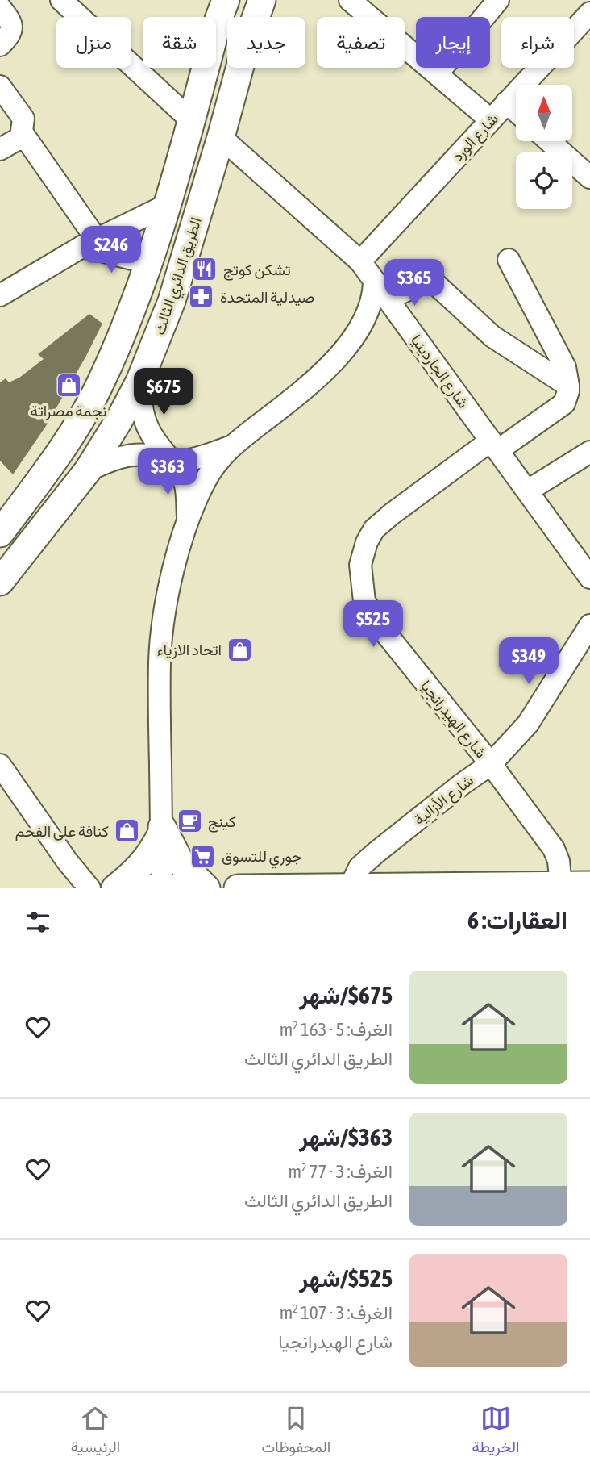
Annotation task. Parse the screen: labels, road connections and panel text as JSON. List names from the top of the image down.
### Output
{
  "streets": {
    "main road": ["الطريق الدائري الثالث"],
    "street": [
      "شارع الورد",
      "شارع الجاردينيا",
      "شارع الهيدرانجيا",
      "شارع الأزالية"
    ]
  },
  "crossings": [
    ["شارع الورد", "شارع الجاردينيا"],
    ["الطريق الدائري الثالث", "شارع الجاردينيا"],
    ["شارع الجاردينيا", "شارع الهيدرانجيا"],
    ["شارع الهيدرانجيا", "شارع الأزالية"]
  ],
  "places": {
    "restaurant": ["تشكن كوتج"],
    "pharmacy": ["صيدلية المتحدة"],
    "shop": ["نجمة مصراتة", "اتحاد الازياء", "كنافة على الفحم"],
    "cafe": ["كينج"],
    "supermarket": ["جوري للتسوق"]
  },
  "north": "top",
  "page": {
    "chip": [
      "شراء",
      "إيجار",
      "تصفية",
      "جديد",
      "شقة",
      "منزل"
    ],
    "price": [
      "$246",
      "$365",
      "$675",
      "$363",
      "$525",
      "$349"
    ],
    "heading": "العقارات: 6",
    "list": [
      {
        "name": "$675/شهر",
        "note": "الغرف: 5 · 163 m² · الطريق الدائري الثالث"
      },
      {
        "name": "$363/شهر",
        "note": "الغرف: 3 · 77 m² · الطريق الدائري الثالث"
      },
      {
        "name": "$525/شهر",
        "note": "الغرف: 3 · 107 m² · شارع الهيدرانجيا"
      }
    ],
    "tabs": ["الخريطة", "المحفوظات", "الرئيسية"]
  }
}
